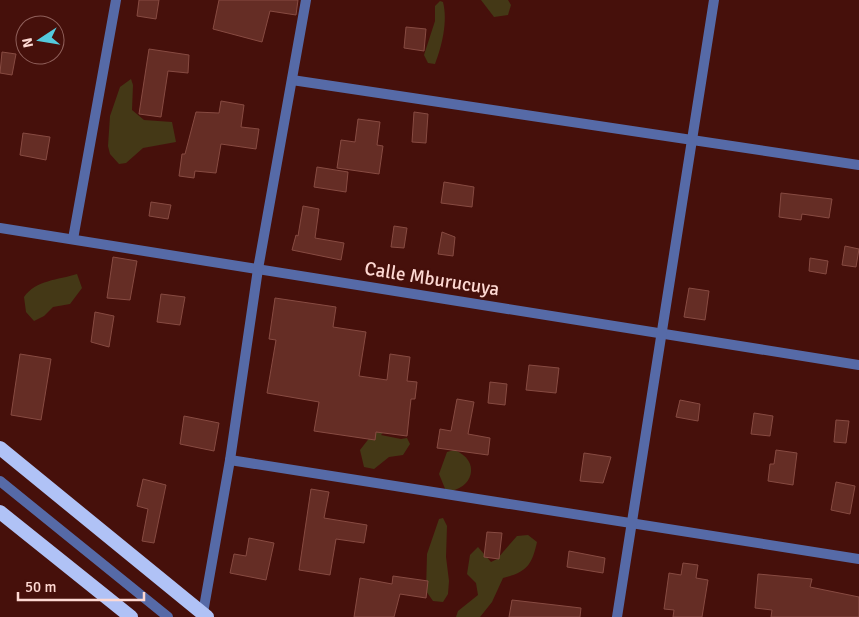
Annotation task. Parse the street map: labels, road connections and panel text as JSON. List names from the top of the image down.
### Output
{
  "streets": {
    "street": ["Calle Mburucuya"]
  },
  "scale_bar": "50 m",
  "north": "left"
}
